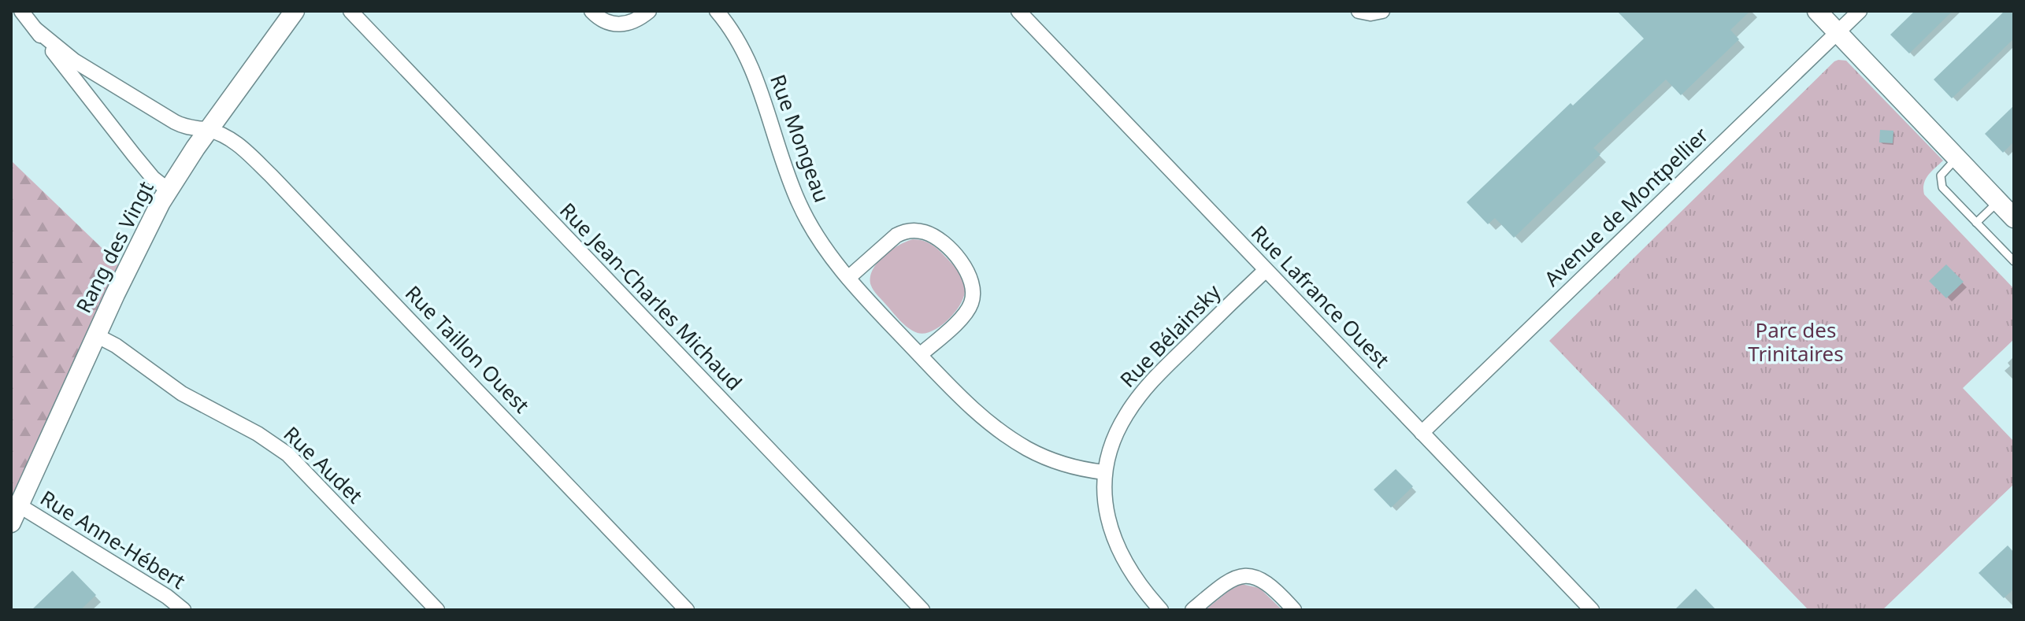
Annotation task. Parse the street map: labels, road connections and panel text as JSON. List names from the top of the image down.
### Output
{
  "streets": {
    "street": [
      "Rue Mongeau",
      "Avenue de Montpellier",
      "Rang des Vingt",
      "Rue Jean-Charles Michaud",
      "Rue Lafrance Ouest",
      "Rue Bélainsky",
      "Rue Taillon Ouest",
      "Rue Audet",
      "Rue Anne-Hébert"
    ]
  },
  "crossings": [
    ["Rue Mongeau", "Rue Bélainsky"],
    ["Avenue de Montpellier", "Rue Lafrance Ouest"],
    ["Rang des Vingt", "Rue Taillon Ouest"],
    ["Rang des Vingt", "Rue Audet"],
    ["Rang des Vingt", "Rue Anne-Hébert"],
    ["Rue Lafrance Ouest", "Rue Bélainsky"]
  ],
  "parks": ["Parc des Trinitaires"]
}
